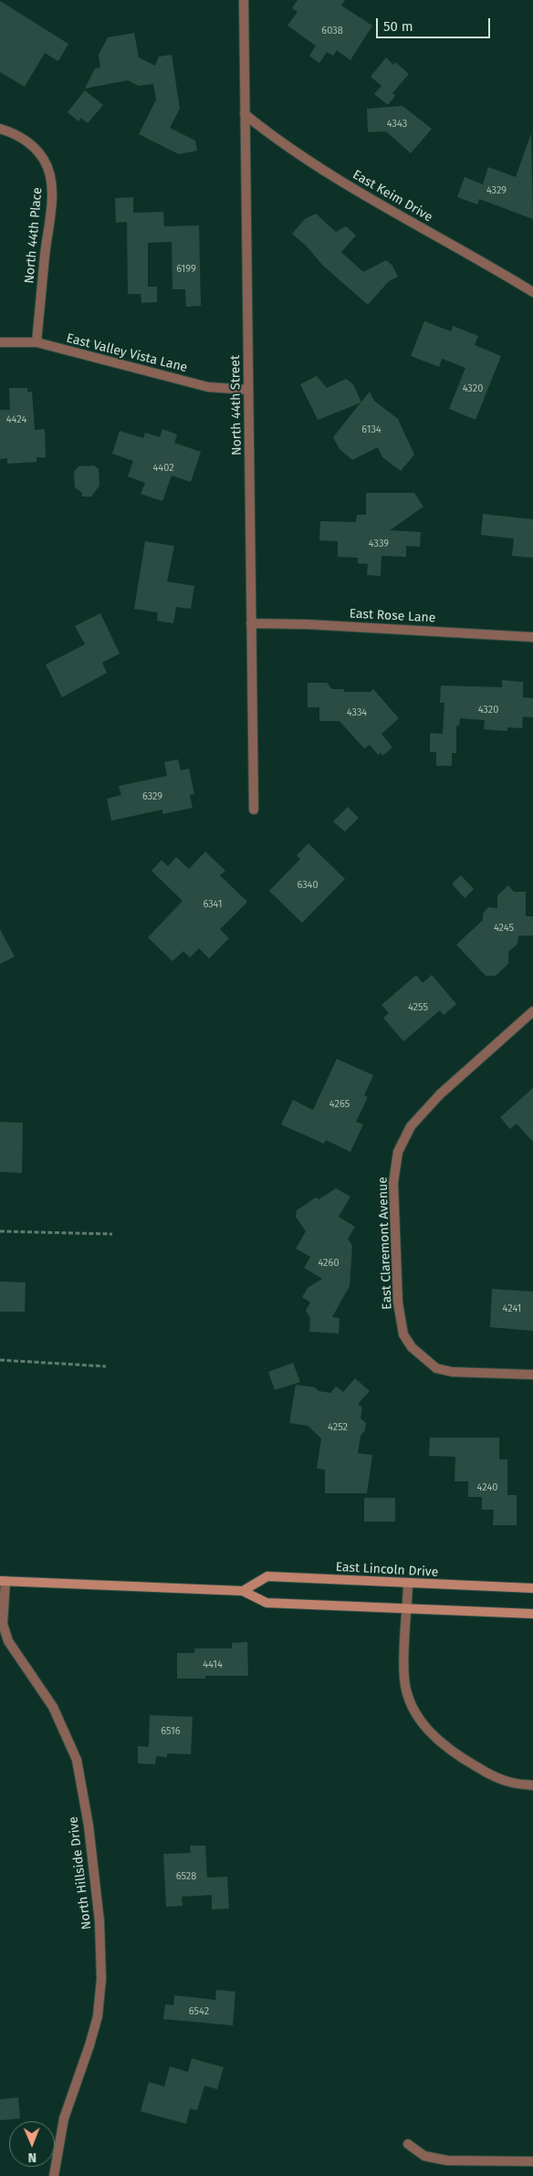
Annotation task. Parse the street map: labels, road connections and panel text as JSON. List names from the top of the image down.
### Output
{
  "streets": {
    "main road": ["East Lincoln Drive"],
    "street": [
      "East Keim Drive",
      "North 44th Place",
      "East Valley Vista Lane",
      "North 44th Street",
      "East Rose Lane",
      "East Claremont Avenue",
      "North Hillside Drive"
    ]
  },
  "crossings": [
    ["East Keim Drive", "North 44th Street"],
    ["North 44th Place", "East Valley Vista Lane"],
    ["East Valley Vista Lane", "North 44th Street"],
    ["North 44th Street", "East Rose Lane"]
  ],
  "house_numbers": [
    "6038",
    "4343",
    "4329",
    "6199",
    "4320",
    "4424",
    "6134",
    "4402",
    "4339",
    "4320",
    "4334",
    "6329",
    "6340",
    "6341",
    "4245",
    "4255",
    "4265",
    "4260",
    "4241",
    "4252",
    "4240",
    "4414",
    "6516",
    "6528",
    "6542"
  ],
  "scale_bar": "50 m",
  "north": "bottom"
}
